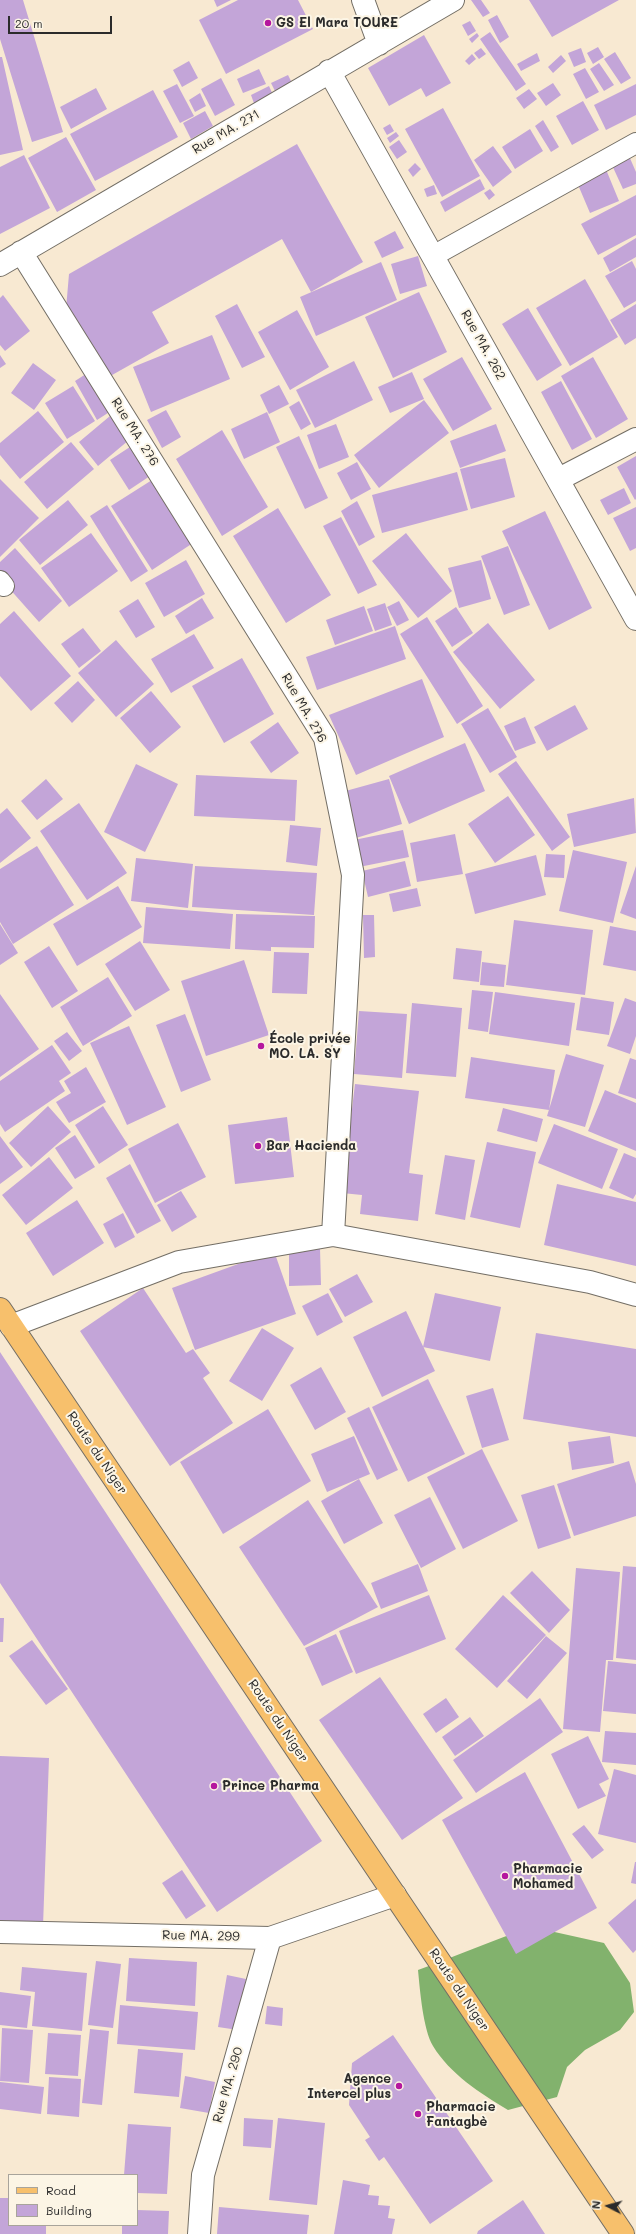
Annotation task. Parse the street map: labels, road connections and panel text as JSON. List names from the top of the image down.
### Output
{
  "streets": {
    "main road": ["Route du Niger"],
    "street": [
      "Rue MA. 271",
      "Rue MA. 262",
      "Rue MA. 276",
      "Rue MA. 299",
      "Rue MA. 290"
    ]
  },
  "crossings": [
    ["Rue MA. 271", "Rue MA. 262"],
    ["Rue MA. 271", "Rue MA. 276"],
    ["Route du Niger", "Rue MA. 299"],
    ["Rue MA. 299", "Rue MA. 290"]
  ],
  "places": [
    "GS El Mara TOURE",
    "École privée MO. LA. SY",
    "Bar Hacienda",
    "Prince Pharma",
    "Pharmacie Mohamed",
    "Agence Intercel plus",
    "Pharmacie Fantagbè"
  ],
  "legend": ["Road", "Building"],
  "scale_bar": "20 m",
  "north": "left"
}
